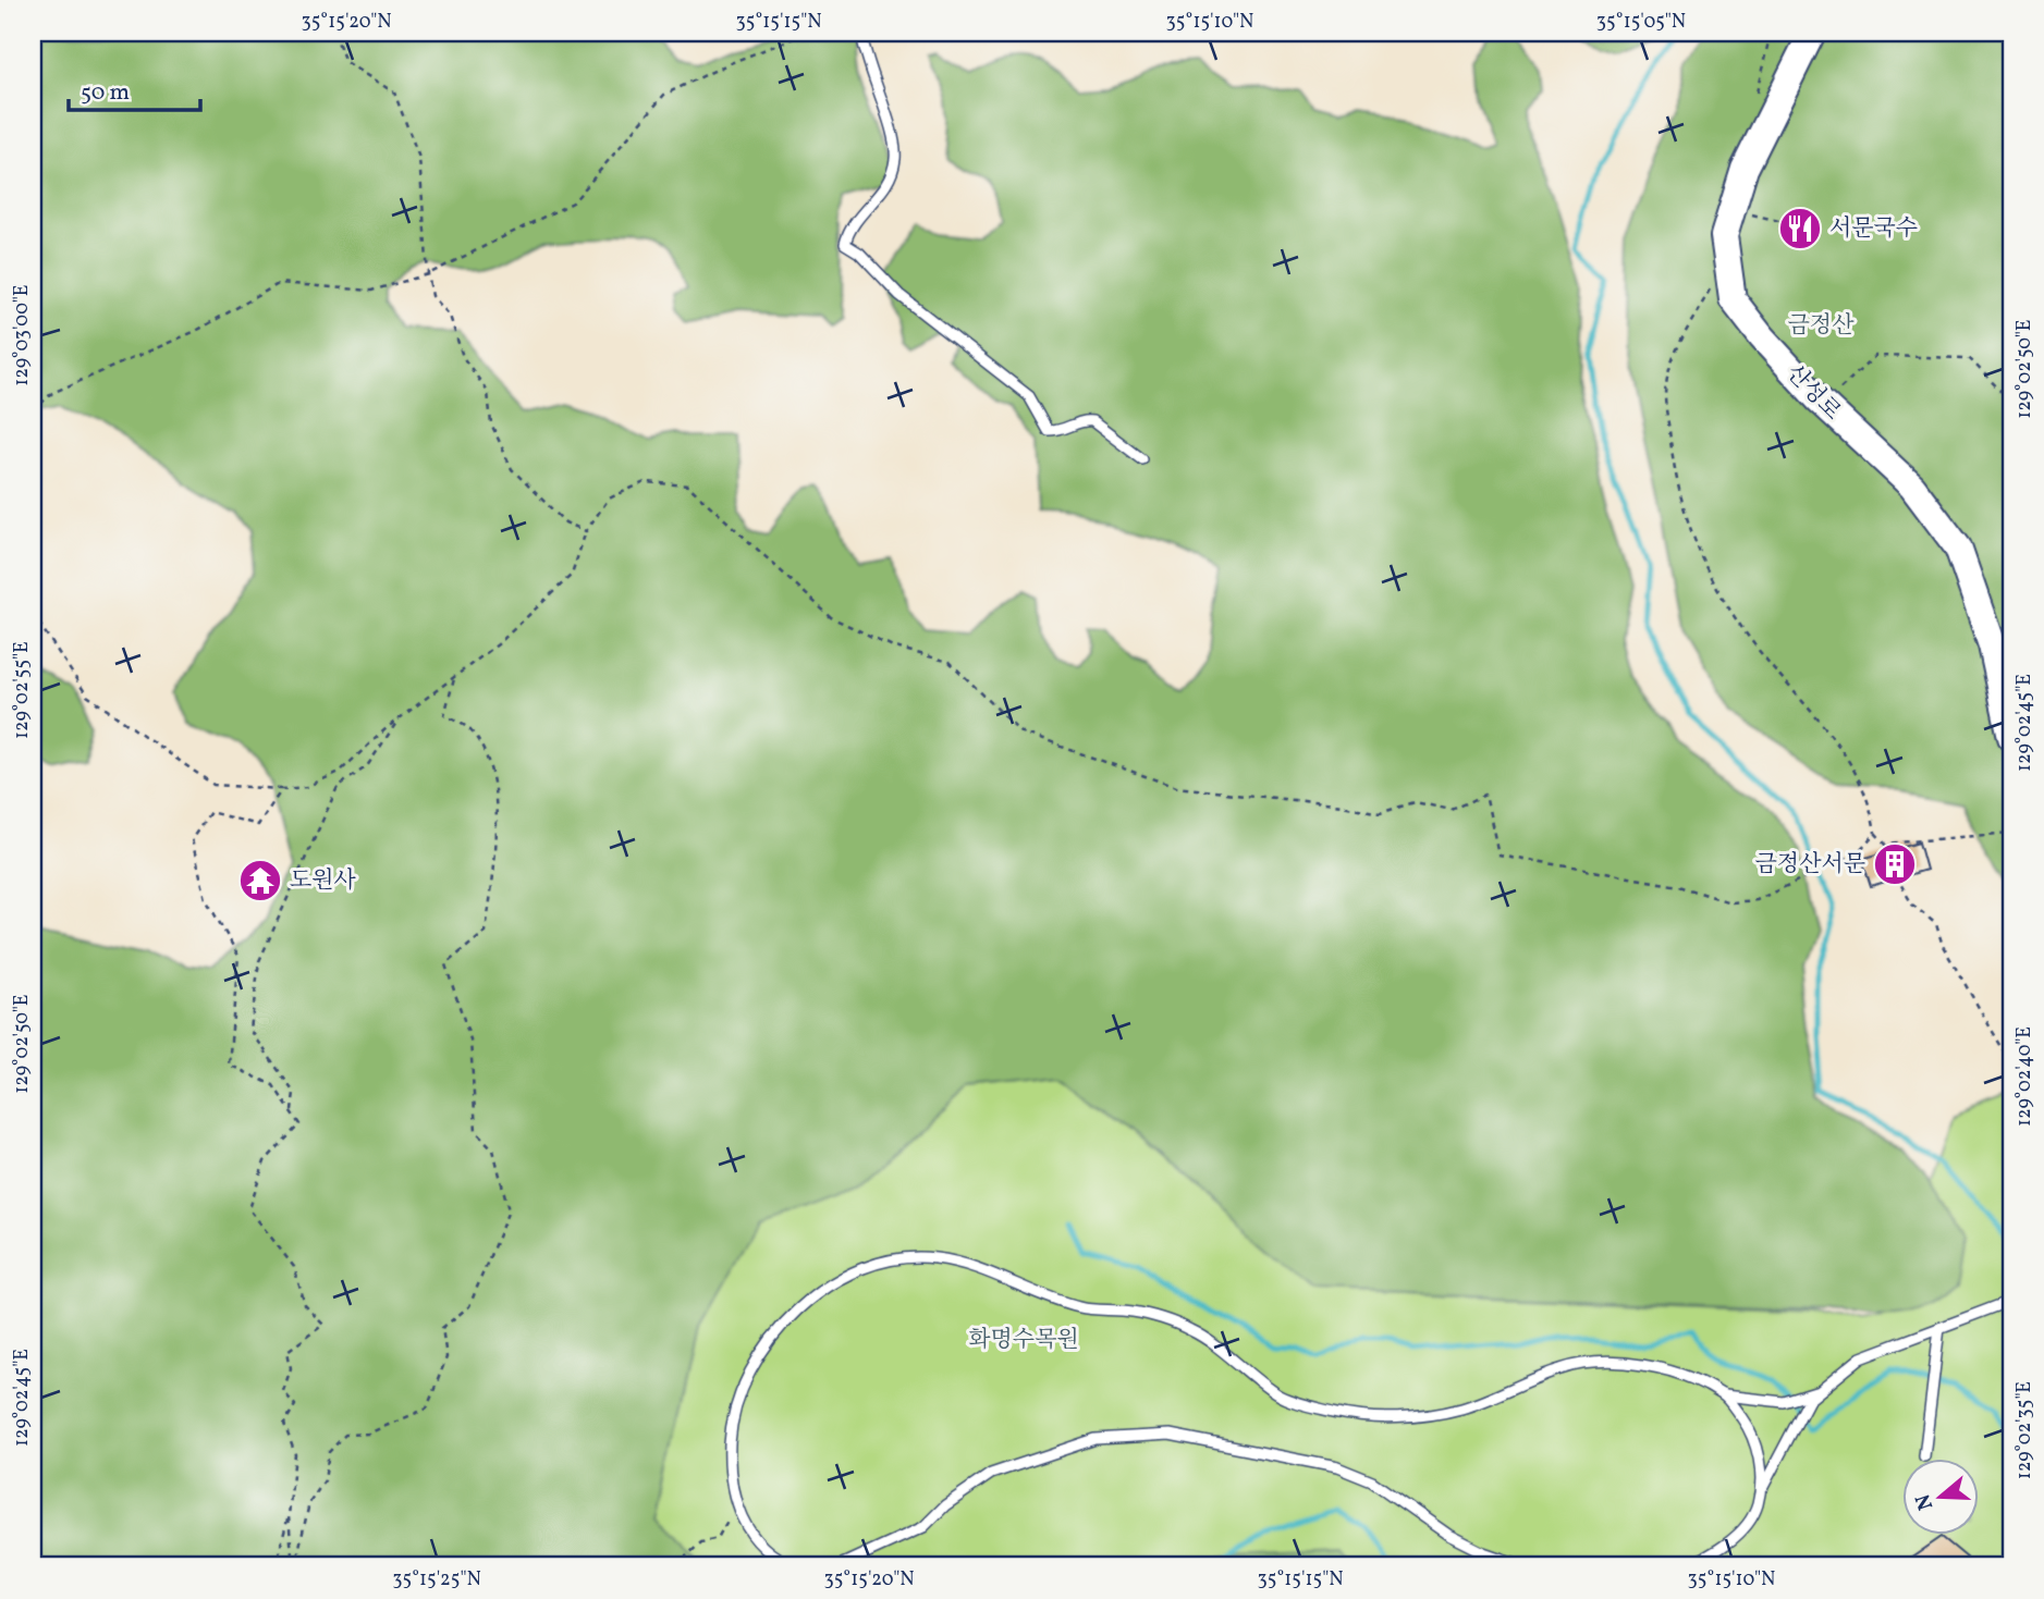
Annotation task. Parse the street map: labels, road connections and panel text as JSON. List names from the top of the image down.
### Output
{
  "streets": {
    "main road": ["산성로"]
  },
  "parks": ["금정산", "화명수목원"],
  "places": {
    "restaurant": ["서문국수"],
    "building": ["금정산서문"],
    "temple": ["도원사"]
  },
  "scale_bar": "50 m",
  "north": "left",
  "coordinates": [
    "35°15'20\"N",
    "35°15'15\"N",
    "35°15'10\"N",
    "35°15'05\"N",
    "129°03'00\"E",
    "129°02'50\"E",
    "129°02'55\"E",
    "129°02'45\"E",
    "129°02'40\"E",
    "129°02'35\"E",
    "35°15'25\"N"
  ]
}
